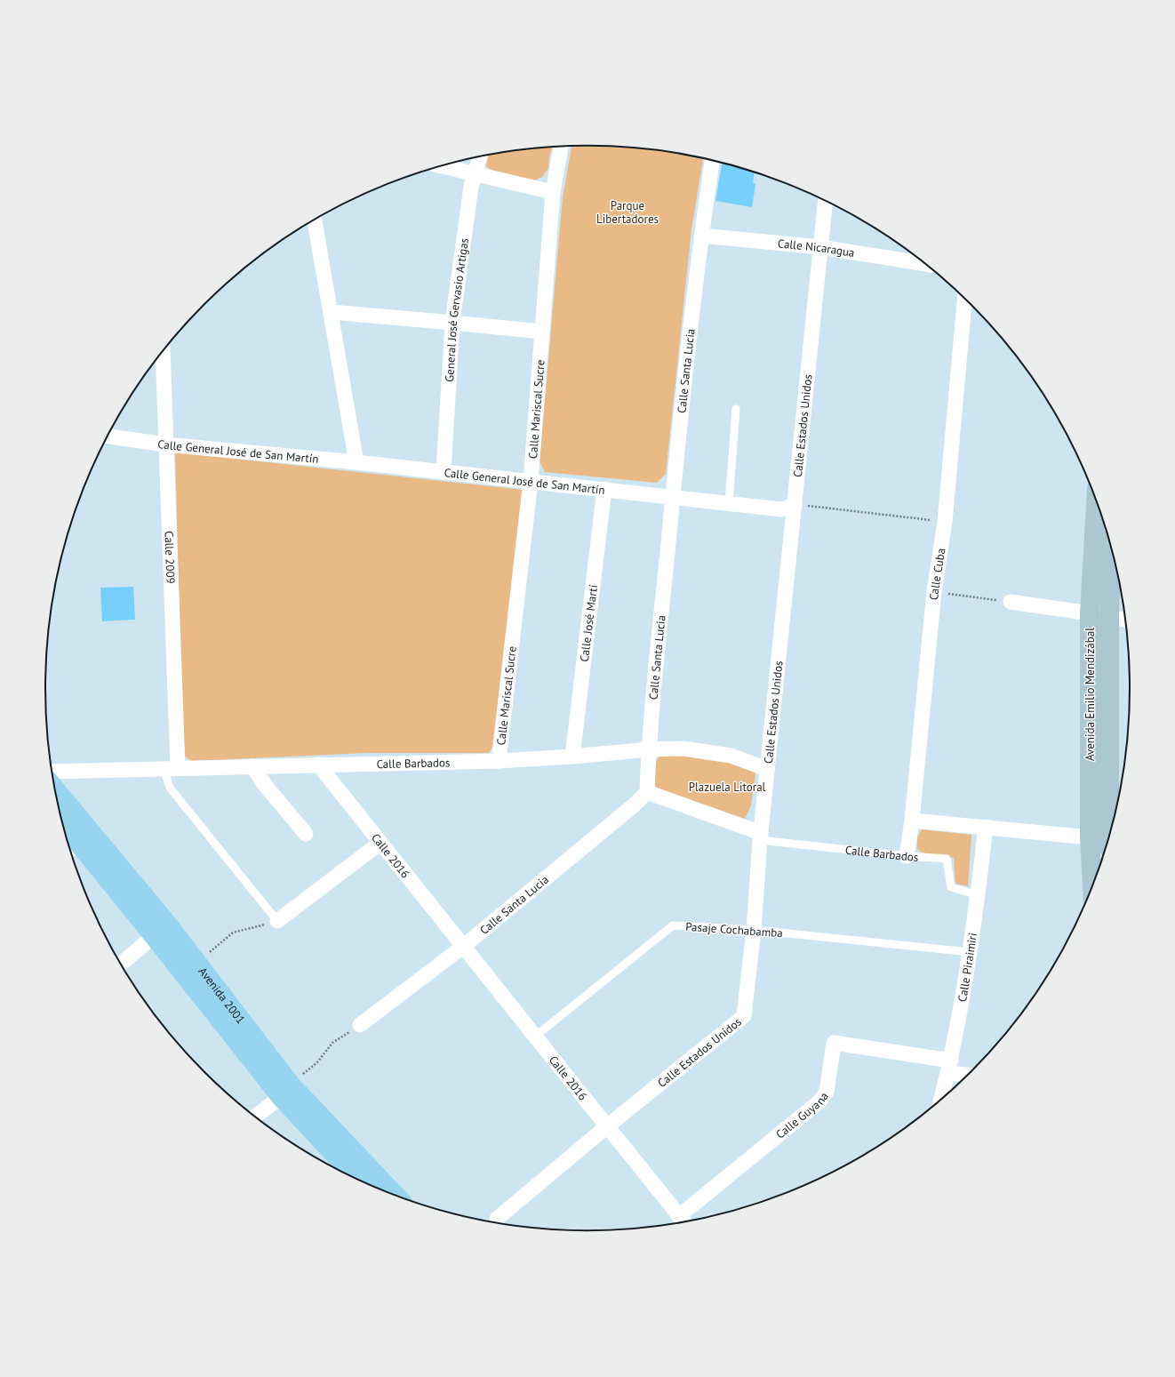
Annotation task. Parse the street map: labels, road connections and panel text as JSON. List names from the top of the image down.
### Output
{
  "streets": {
    "main road": ["Avenida Emilio Mendizábal", "Avenida 2001"],
    "street": [
      "Calle Nicaragua",
      "General José Gervasio Artigas",
      "Calle Santa Lucia",
      "Calle Mariscal Sucre",
      "Calle Estados Unidos",
      "Calle General José de San Martín",
      "Calle 2009",
      "Calle Cuba",
      "Calle José Martí",
      "Calle Barbados",
      "Calle 2016",
      "Calle Piraimiri",
      "Calle Guyana"
    ],
    "lane": ["Pasaje Cochabamba"]
  },
  "crossings": [
    ["Calle Nicaragua", "Calle Santa Lucia"],
    ["Calle Nicaragua", "Calle Estados Unidos"],
    ["General José Gervasio Artigas", "Calle General José de San Martín"],
    ["Calle Santa Lucia", "Calle General José de San Martín"],
    ["Calle Santa Lucia", "Calle Barbados"],
    ["Calle Santa Lucia", "Calle 2016"],
    ["Calle Mariscal Sucre", "Calle General José de San Martín"],
    ["Calle Mariscal Sucre", "Calle Barbados"],
    ["Calle Estados Unidos", "Calle General José de San Martín"],
    ["Calle Estados Unidos", "Calle Barbados"],
    ["Calle Estados Unidos", "Calle 2016"],
    ["Calle Estados Unidos", "Pasaje Cochabamba"],
    ["Calle General José de San Martín", "Calle 2009"],
    ["Calle General José de San Martín", "Calle José Martí"],
    ["Calle 2009", "Calle Barbados"],
    ["Calle Cuba", "Calle Barbados"],
    ["Calle José Martí", "Calle Barbados"],
    ["Calle Barbados", "Calle 2016"],
    ["Calle Barbados", "Calle Piraimiri"],
    ["Calle 2016", "Pasaje Cochabamba"],
    ["Calle 2016", "Calle Guyana"],
    ["Pasaje Cochabamba", "Calle Piraimiri"],
    ["Calle Piraimiri", "Calle Guyana"]
  ],
  "parks": ["Parque Libertadores", "Plazuela Litoral"]
}
